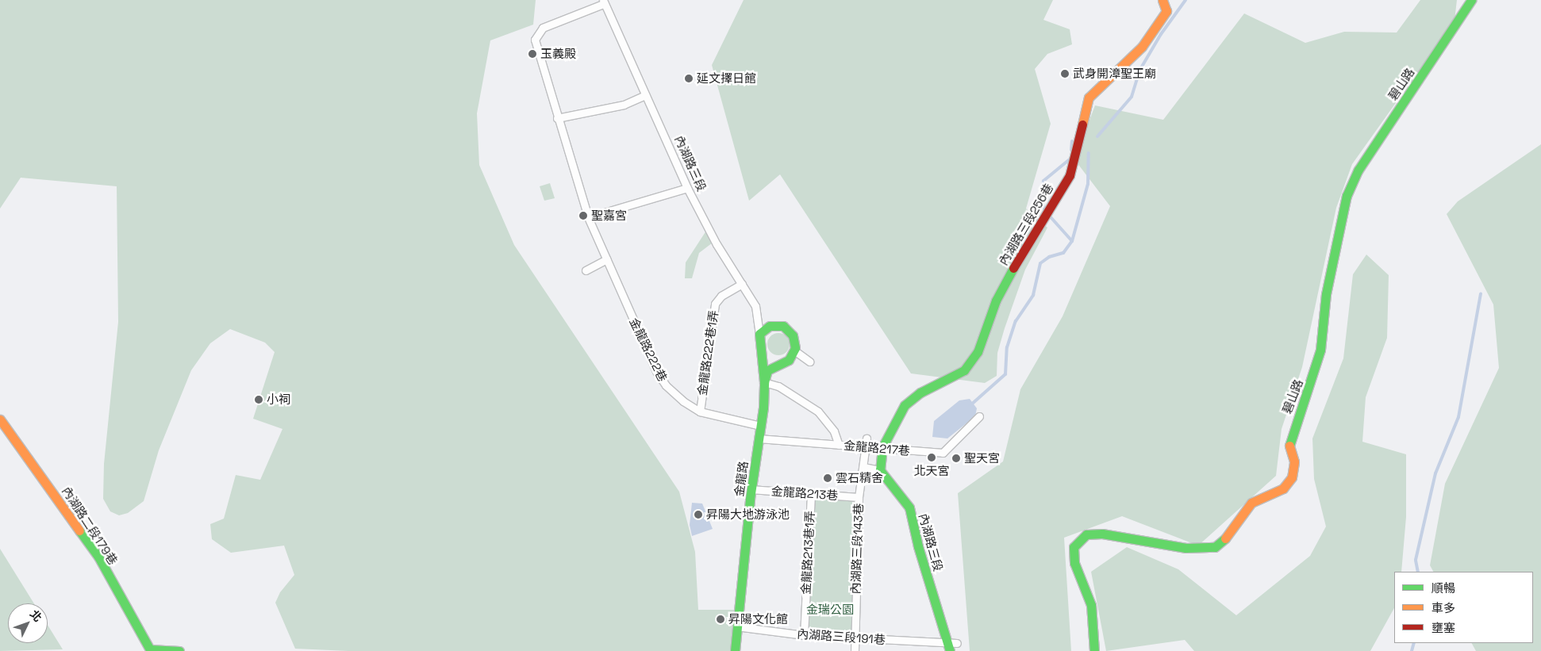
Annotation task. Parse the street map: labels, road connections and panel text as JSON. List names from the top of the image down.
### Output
{
  "streets": {
    "street": [
      "碧山路",
      "內湖路三段",
      "內湖路三段256巷",
      "金龍路222巷",
      "金龍路222巷1弄",
      "金龍路217巷",
      "金龍路",
      "金龍路213巷",
      "內湖路二段179巷",
      "內湖路三段143巷",
      "金龍路213巷1弄",
      "內湖路三段191巷"
    ]
  },
  "crossings": [
    ["內湖路三段", "金龍路222巷"],
    ["內湖路三段", "金龍路222巷1弄"],
    ["內湖路三段", "金龍路"],
    ["內湖路三段", "內湖路三段191巷"],
    ["內湖路三段256巷", "金龍路217巷"],
    ["金龍路222巷", "金龍路222巷1弄"],
    ["金龍路222巷", "金龍路"],
    ["金龍路217巷", "金龍路"],
    ["金龍路217巷", "內湖路三段143巷"],
    ["金龍路", "金龍路213巷"],
    ["金龍路", "內湖路三段191巷"],
    ["金龍路213巷", "內湖路三段143巷"],
    ["金龍路213巷", "金龍路213巷1弄"],
    ["內湖路三段143巷", "內湖路三段191巷"],
    ["金龍路213巷1弄", "內湖路三段191巷"]
  ],
  "parks": ["金瑞公園"],
  "places": [
    "玉義殿",
    "武身開漳聖王廟",
    "延文擇日館",
    "聖嘉宮",
    "小祠",
    "北天宮",
    "聖天宮",
    "雲石精舍",
    "昇陽大地游泳池",
    "昇陽文化館"
  ],
  "legend": ["順暢", "車多", "壅塞"],
  "north": "top right"
}
